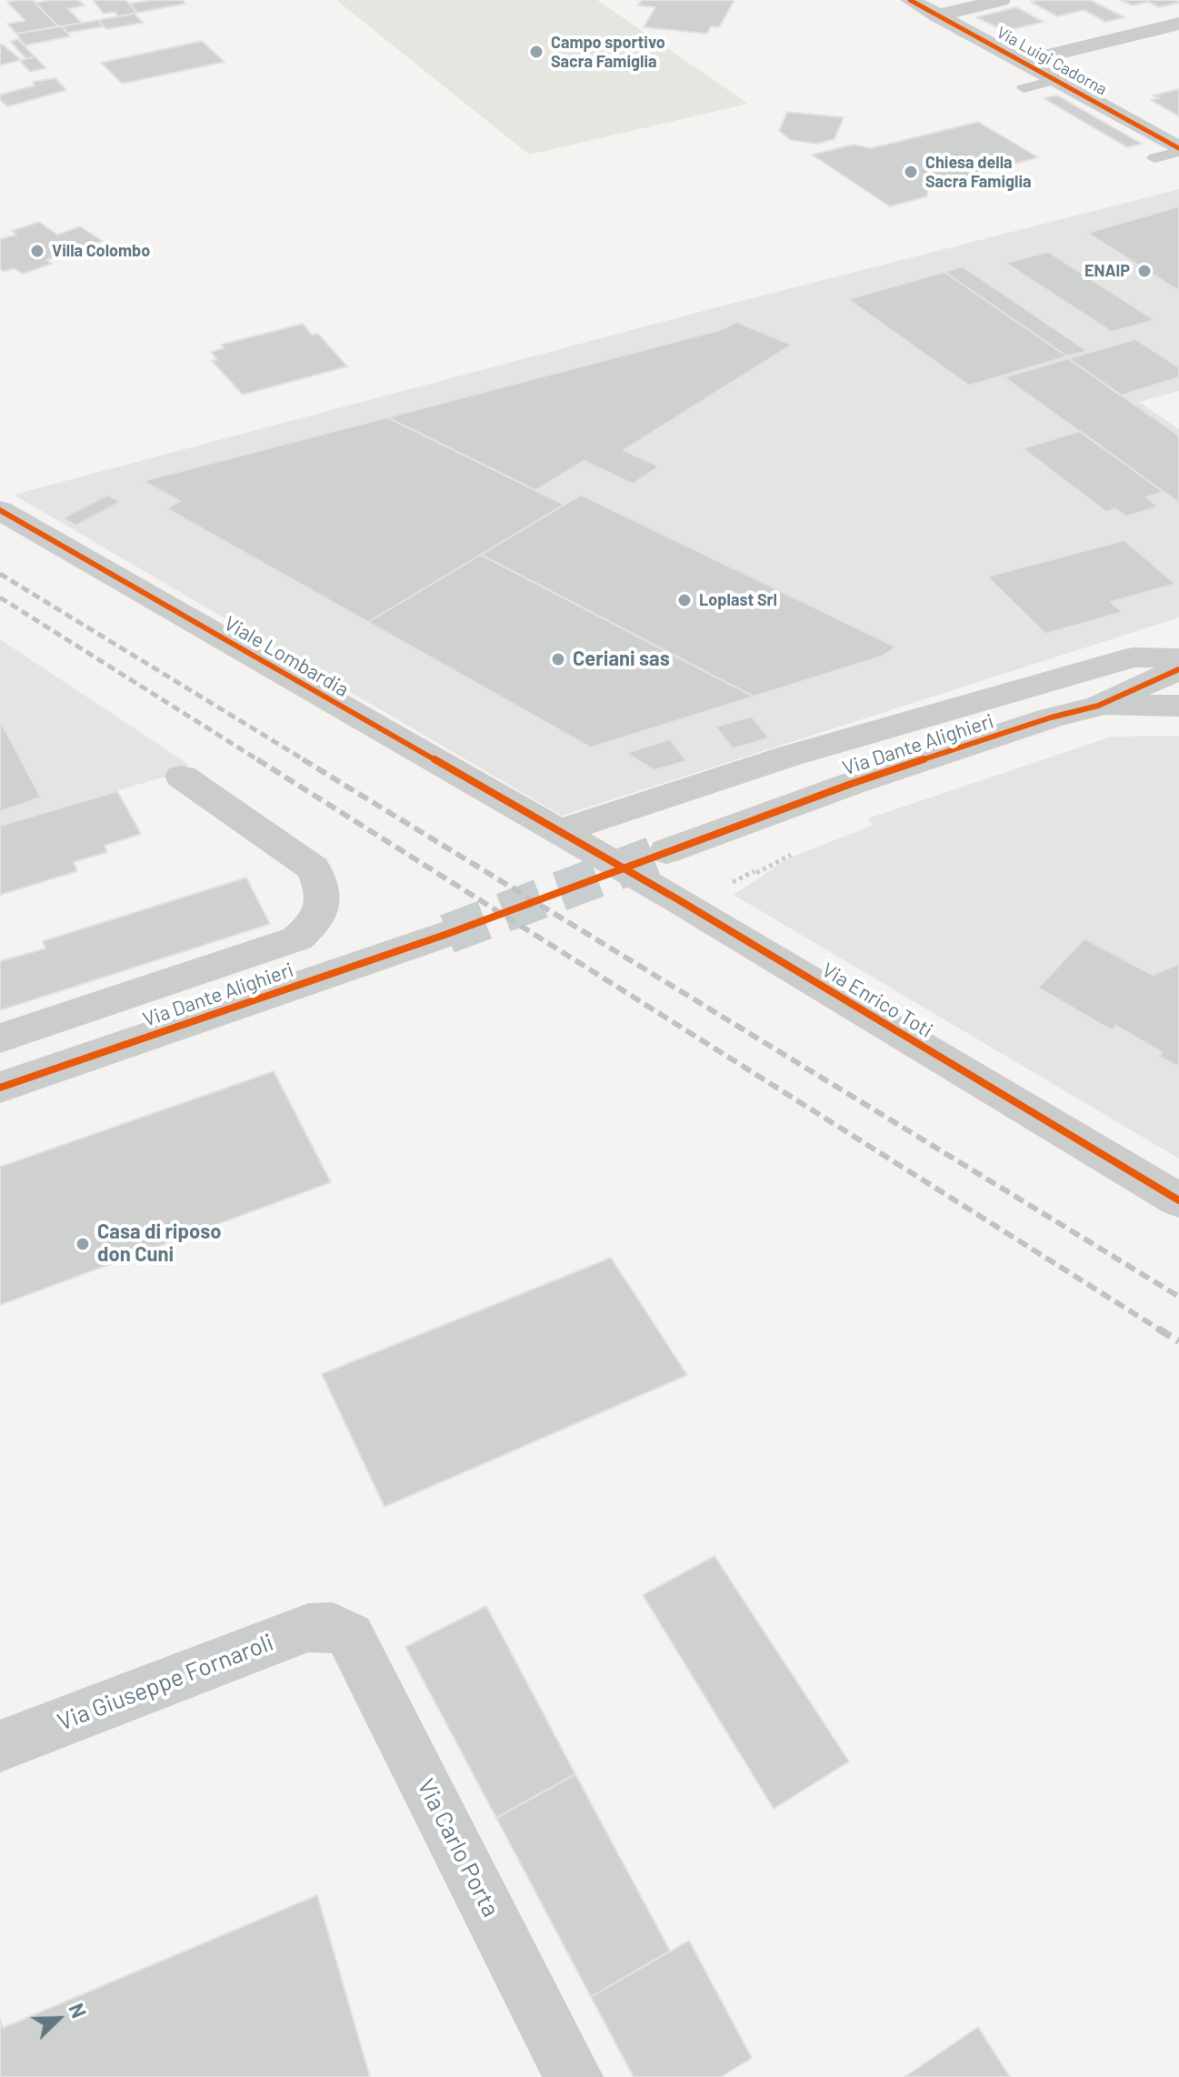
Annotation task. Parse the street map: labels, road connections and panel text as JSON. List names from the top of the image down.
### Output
{
  "streets": {
    "street": [
      "Via Luigi Cadorna",
      "Viale Lombardia",
      "Via Dante Alighieri",
      "Via Enrico Toti",
      "Via Giuseppe Fornaroli",
      "Via Carlo Porta"
    ]
  },
  "crossings": [
    ["Viale Lombardia", "Via Dante Alighieri"],
    ["Viale Lombardia", "Via Enrico Toti"],
    ["Via Dante Alighieri", "Via Enrico Toti"],
    ["Via Giuseppe Fornaroli", "Via Carlo Porta"]
  ],
  "places": [
    "Campo sportivo Sacra Famiglia",
    "Chiesa della Sacra Famiglia",
    "Villa Colombo",
    "ENAIP",
    "Loplast Srl",
    "Ceriani sas",
    "Casa di riposo don Cuni"
  ],
  "north": "top right"
}
